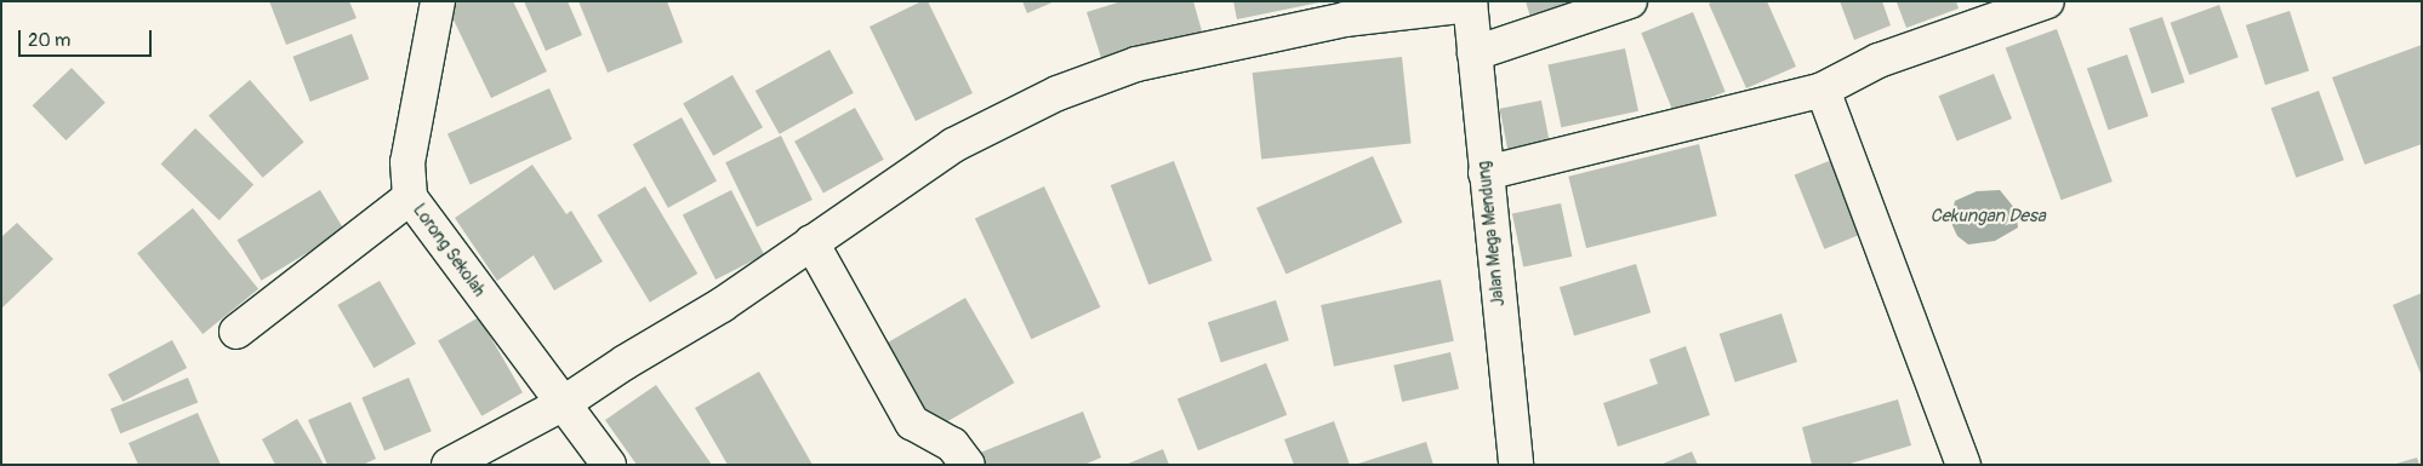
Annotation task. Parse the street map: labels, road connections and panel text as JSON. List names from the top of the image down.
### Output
{
  "streets": {
    "street": ["Jalan Mega Mendung", "Lorong Sekolah"]
  },
  "water": ["Cekungan Desa"],
  "scale_bar": "20 m"
}
